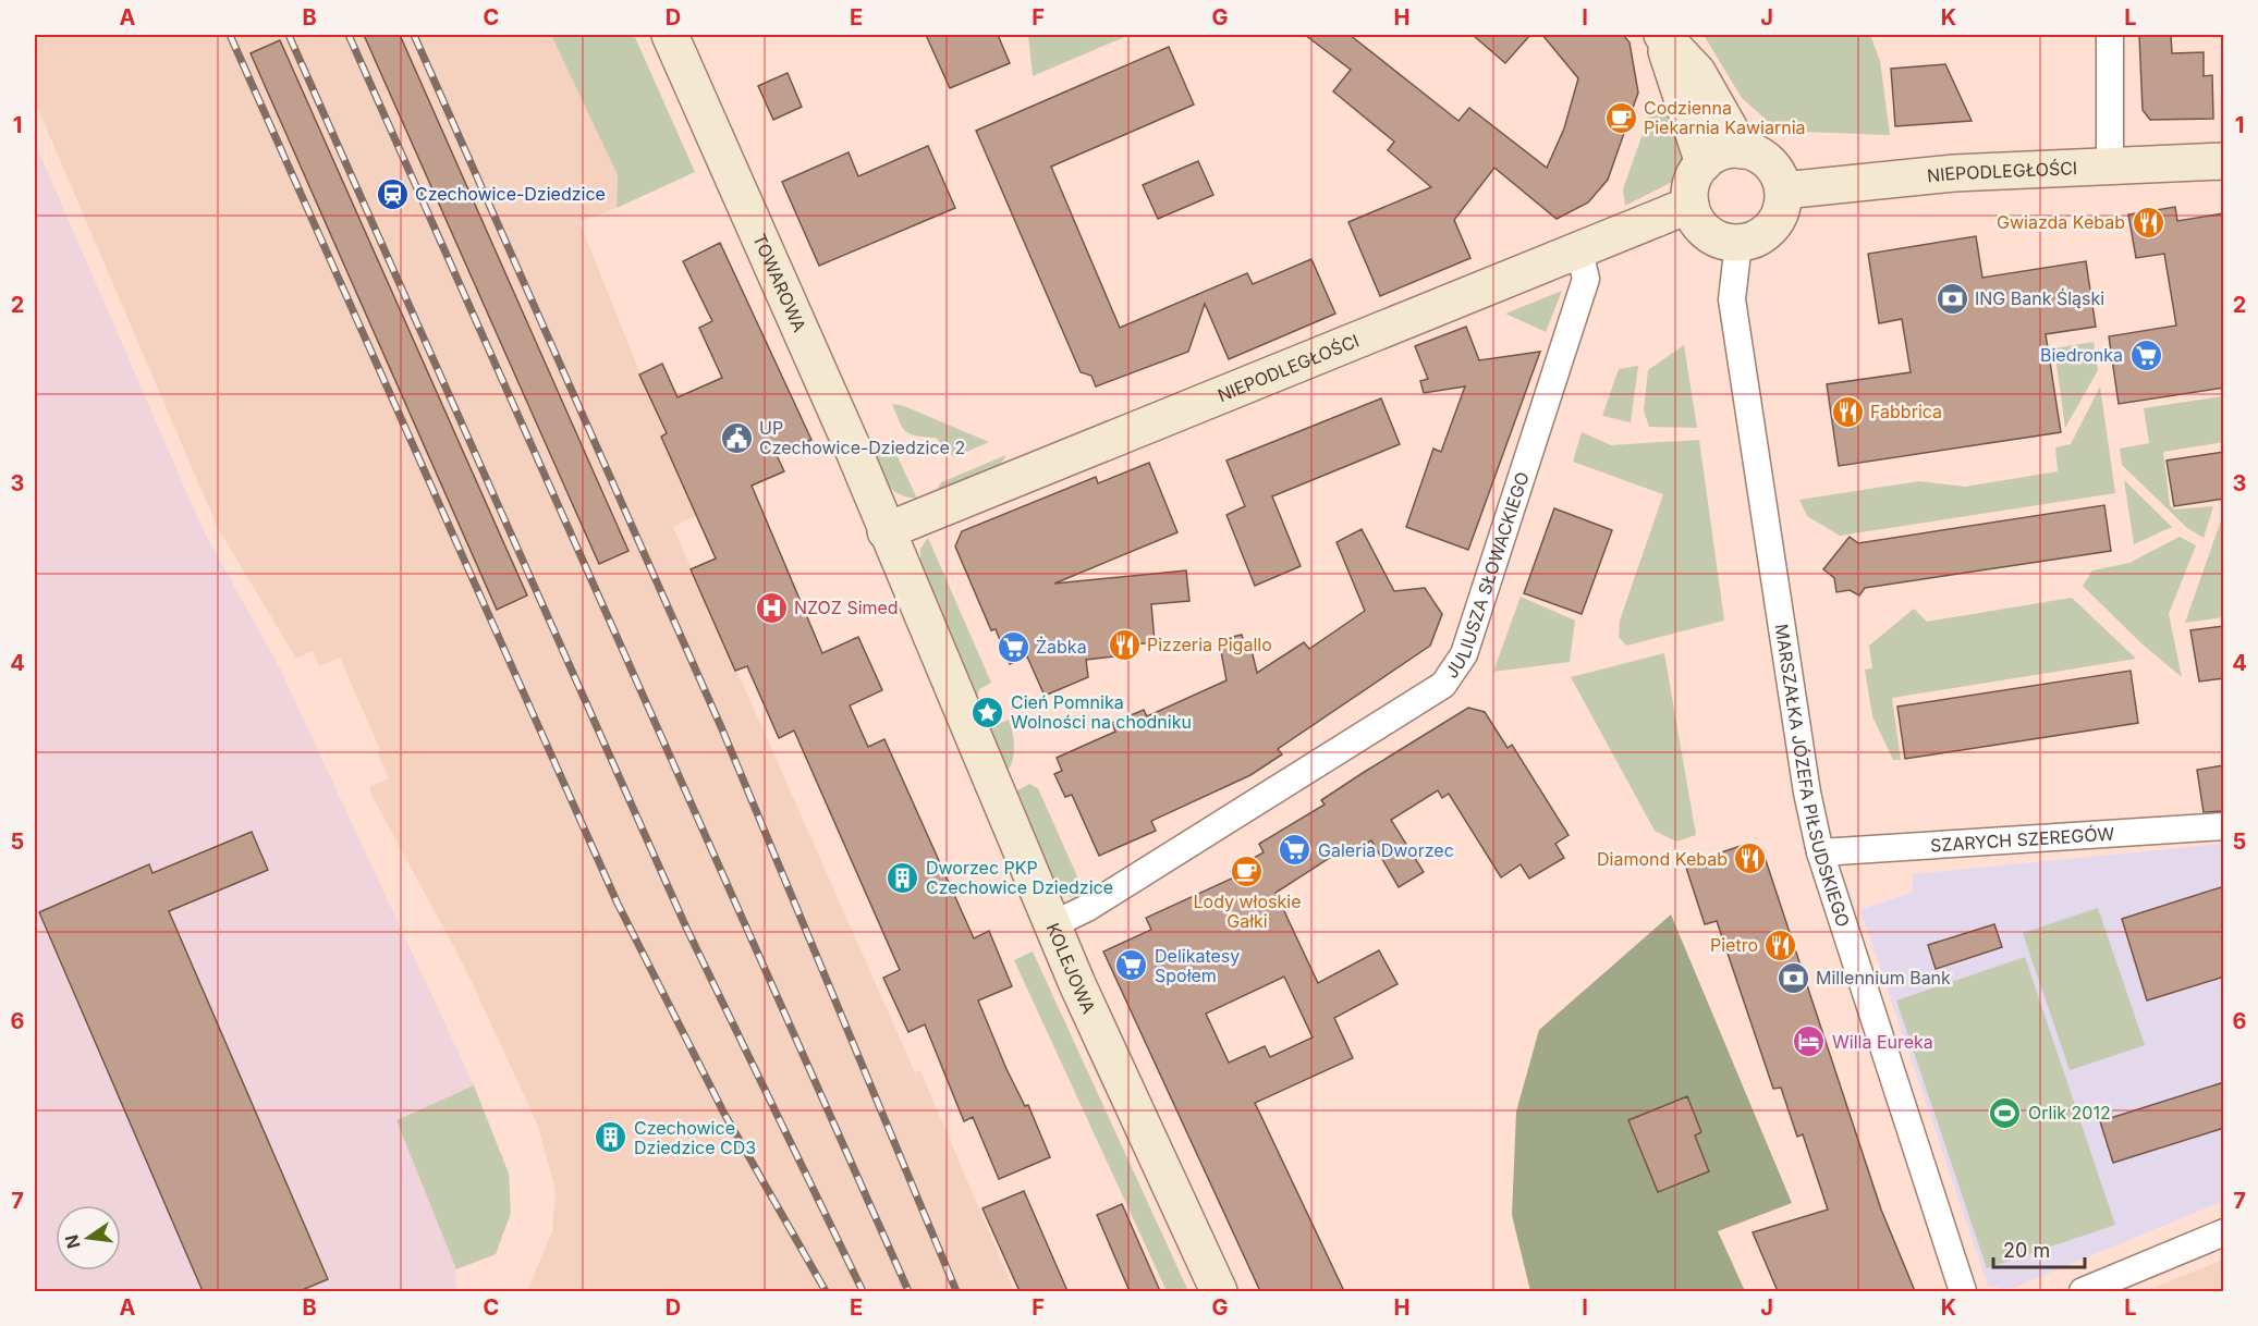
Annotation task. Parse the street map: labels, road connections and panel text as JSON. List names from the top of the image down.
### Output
{
  "streets": {
    "street": [
      "NIEPODLEGŁOŚCI",
      "TOWAROWA",
      "JULIUSZA SŁOWACKIEGO",
      "MARSZAŁKA JÓZEFA PIŁSUDSKIEGO",
      "SZARYCH SZEREGÓW",
      "KOLEJOWA"
    ]
  },
  "crossings": [
    ["NIEPODLEGŁOŚCI", "TOWAROWA"],
    ["NIEPODLEGŁOŚCI", "JULIUSZA SŁOWACKIEGO"],
    ["NIEPODLEGŁOŚCI", "MARSZAŁKA JÓZEFA PIŁSUDSKIEGO"],
    ["NIEPODLEGŁOŚCI", "KOLEJOWA"],
    ["TOWAROWA", "KOLEJOWA"],
    ["JULIUSZA SŁOWACKIEGO", "KOLEJOWA"],
    ["MARSZAŁKA JÓZEFA PIŁSUDSKIEGO", "SZARYCH SZEREGÓW"]
  ],
  "places": {
    "cafe": ["Codzienna Piekarnia Kawiarnia", "Lody włoskie Gałki"],
    "station": ["Czechowice-Dziedzice"],
    "restaurant": [
      "Gwiazda Kebab",
      "Fabbrica",
      "Pizzeria Pigallo",
      "Diamond Kebab",
      "Pietro"
    ],
    "bank": ["ING Bank Śląski", "Millennium Bank"],
    "supermarket": [
      "Biedronka",
      "Żabka",
      "Galeria Dworzec",
      "Delikatesy Społem"
    ],
    "public building": ["UP Czechowice-Dziedzice 2"],
    "hospital": ["NZOZ Simed"],
    "place": ["Cień Pomnika Wolności na chodniku"],
    "building": ["Dworzec PKP Czechowice Dziedzice", "Czechowice Dziedzice CD3"],
    "hotel": ["Willa Eureka"],
    "sports": ["Orlik 2012"]
  },
  "scale_bar": "20 m",
  "north": "left",
  "grid": {
    "columns": [
      "A",
      "B",
      "C",
      "D",
      "E",
      "F",
      "G",
      "H",
      "I",
      "J",
      "K",
      "L"
    ],
    "rows": [
      "1",
      "2",
      "3",
      "4",
      "5",
      "6",
      "7"
    ]
  }
}
